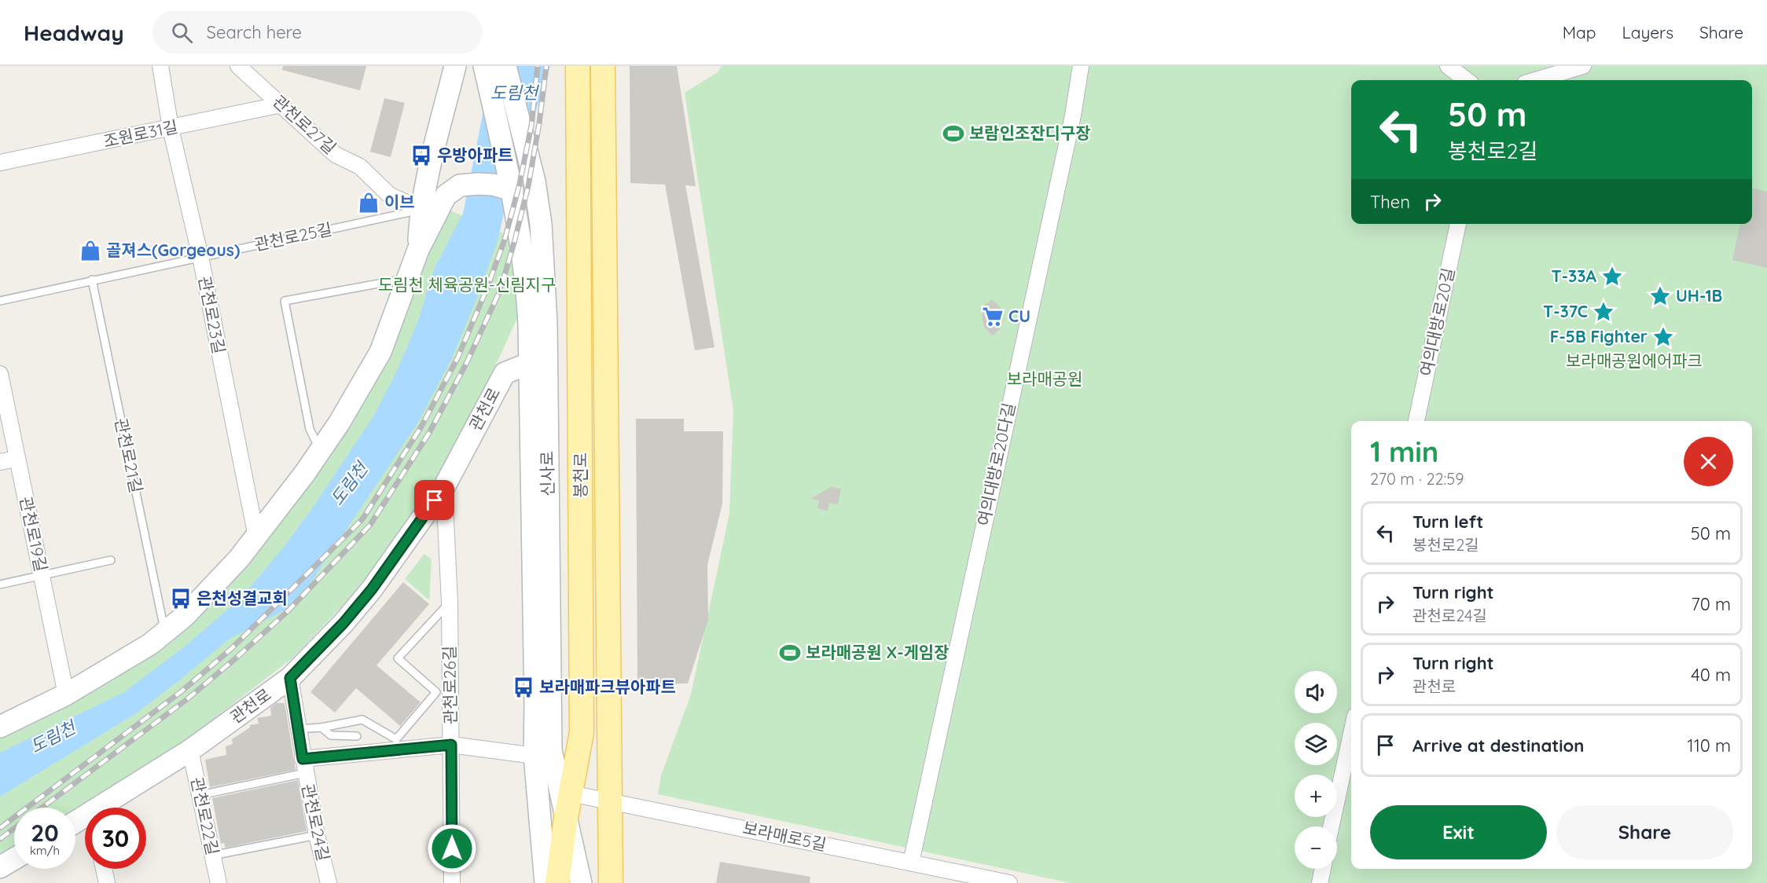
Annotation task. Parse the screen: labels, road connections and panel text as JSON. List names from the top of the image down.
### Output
{
  "streets": {
    "main road": ["관천로", "신사로", "봉천로"],
    "street": [
      "관천로27길",
      "조원로31길",
      "관천로23길",
      "여의대방로20길",
      "여의대방로20다길",
      "관천로19길",
      "관천로26길",
      "관천로22길",
      "관천로24길",
      "보라매로5길"
    ],
    "lane": ["관천로25길", "관천로21길"]
  },
  "crossings": [
    ["관천로27길", "조원로31길"],
    ["관천로27길", "관천로25길"],
    ["조원로31길", "관천로23길"],
    ["관천로25길", "관천로23길"],
    ["관천로25길", "관천로21길"],
    ["관천로", "신사로"],
    ["관천로", "관천로26길"],
    ["관천로", "관천로22길"],
    ["관천로", "관천로24길"],
    ["여의대방로20다길", "보라매로5길"],
    ["신사로", "봉천로"],
    ["신사로", "보라매로5길"],
    ["봉천로", "보라매로5길"]
  ],
  "water": ["도림천"],
  "parks": ["도림천 체육공원-신림지구", "보라매공원에어파크", "보라매공원"],
  "places": {
    "sports": ["보람인조잔디구장", "보라매공원 X-게임장"],
    "bus stop": ["우방아파트", "은천성결교회", "보라매파크뷰아파트"],
    "shop": ["이브", "골져스(Gorgeous)"],
    "place": [
      "T-33A",
      "UH-1B",
      "T-37C",
      "F-5B Fighter"
    ],
    "supermarket": ["CU"]
  },
  "page": {
    "header": "Headway",
    "search": "Search here",
    "nav": ["Map", "Layers", "Share"],
    "turn": ["50 m", "봉천로2길"],
    "then": "Then",
    "heading": ["1 min", "270 m · 22:59"],
    "list": [
      {
        "name": "Turn left",
        "note": "봉천로2길",
        "value": "50 m"
      },
      {
        "name": "Turn right",
        "note": "관천로24길",
        "value": "70 m"
      },
      {
        "name": "Turn right",
        "note": "관천로",
        "value": "40 m"
      },
      {
        "name": "Arrive at destination",
        "value": "110 m"
      }
    ],
    "map_buttons": ["+", "−"],
    "buttons": ["Exit", "Share"],
    "speed": "20 km/h",
    "limit": "30"
  }
}
